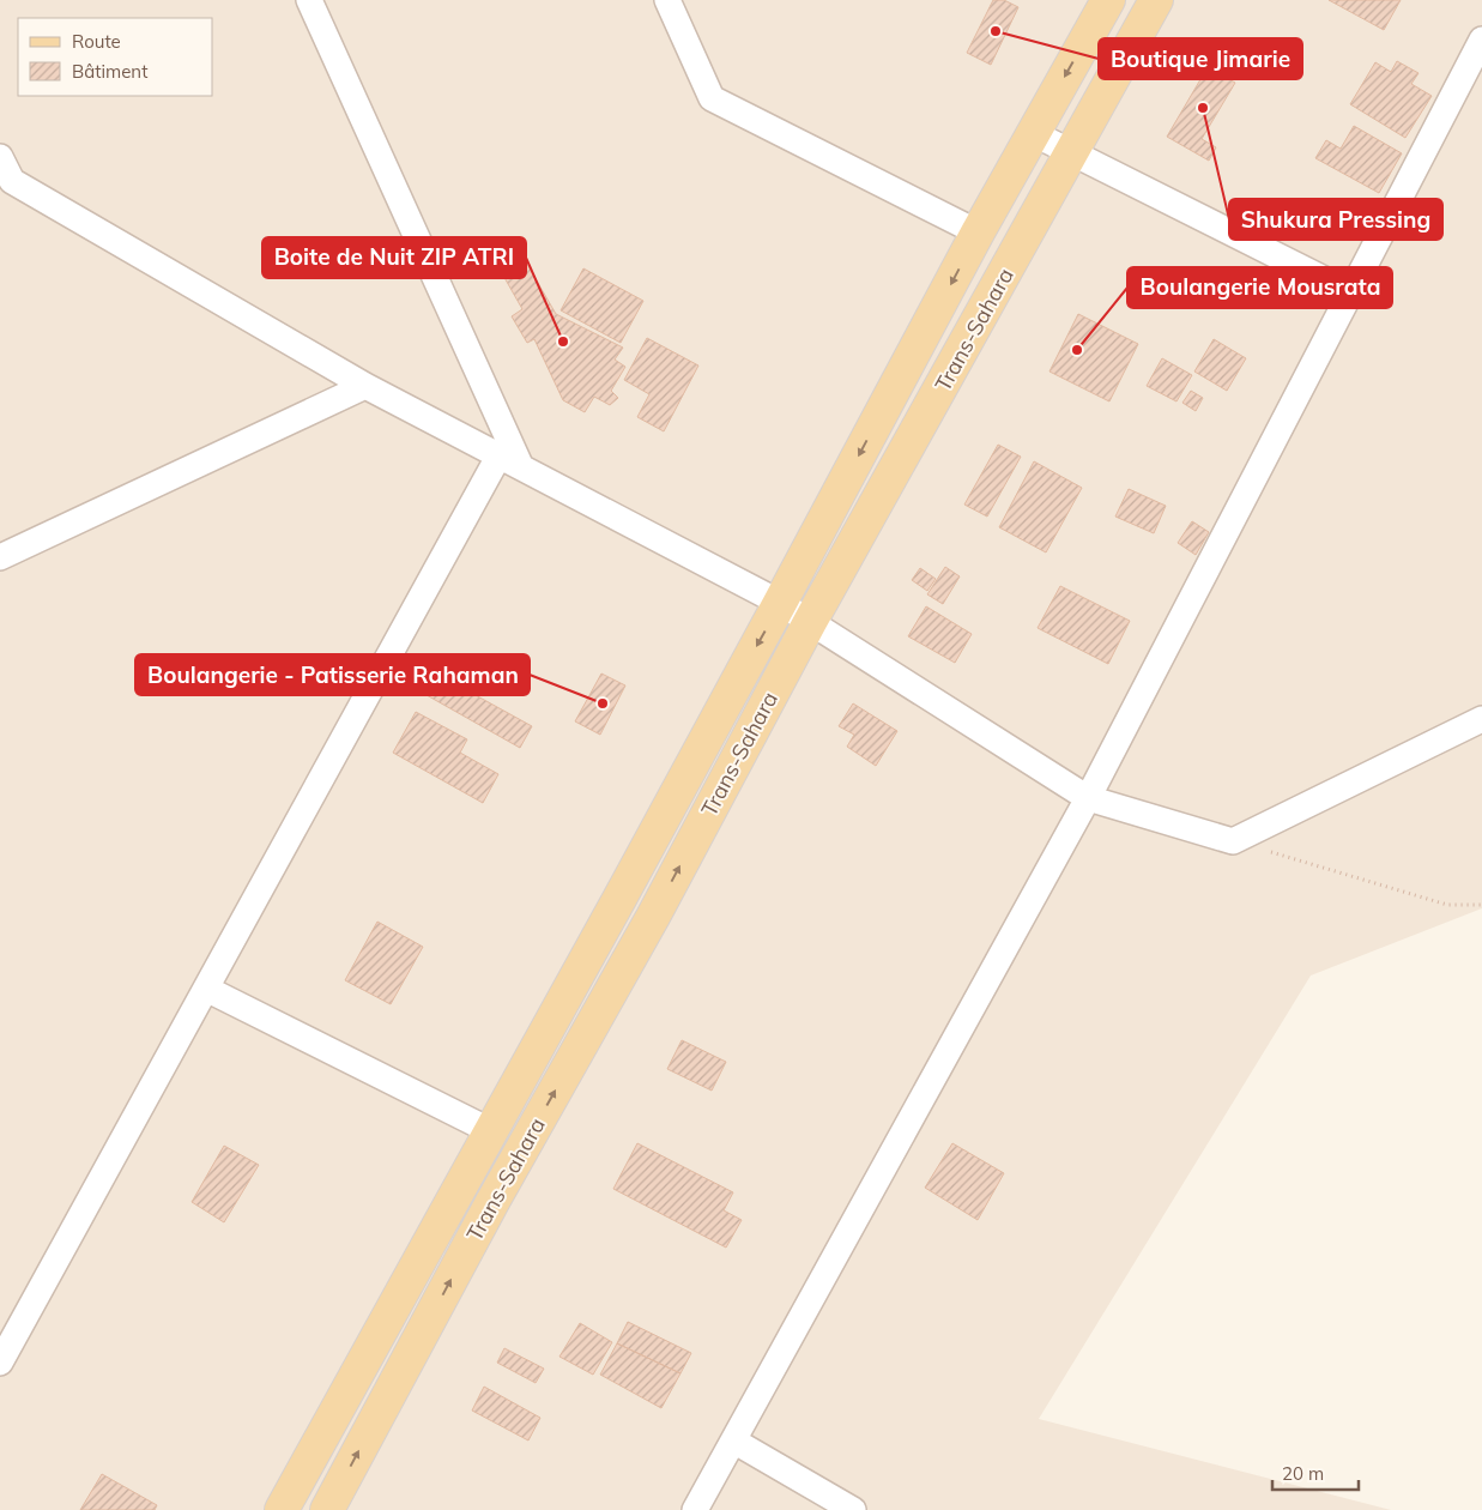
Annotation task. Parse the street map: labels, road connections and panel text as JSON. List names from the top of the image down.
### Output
{
  "streets": {
    "main road": ["Trans-Sahara"]
  },
  "places": [
    "Boutique Jimarie",
    "Shukura Pressing",
    "Boite de Nuit ZIP ATRI",
    "Boulangerie Mousrata",
    "Boulangerie - Patisserie Rahaman"
  ],
  "legend": ["Route", "Bâtiment"],
  "scale_bar": "20 m"
}
